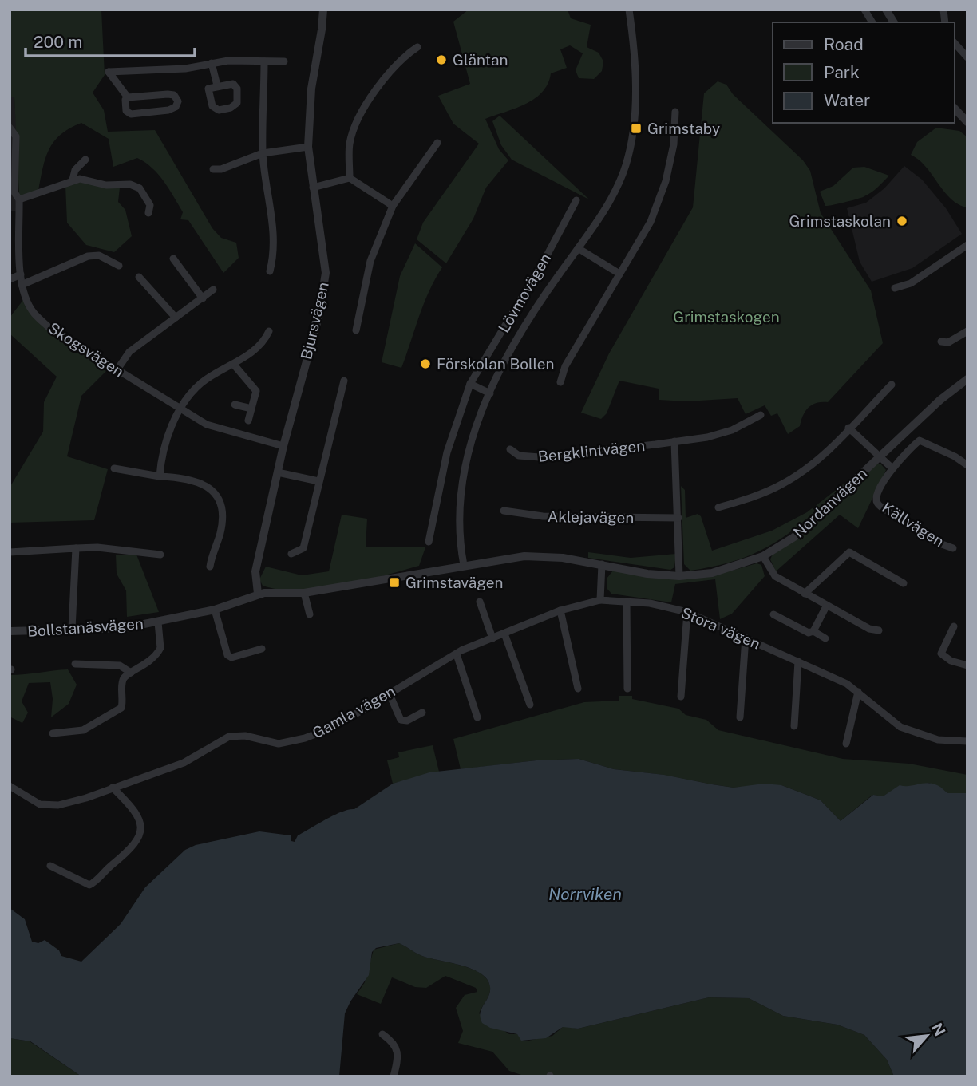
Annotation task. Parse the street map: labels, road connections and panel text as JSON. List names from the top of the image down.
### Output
{
  "streets": {
    "street": [
      "Lövmovägen",
      "Bjursvägen",
      "Skogsvägen",
      "Bergklintvägen",
      "Nordanvägen",
      "Aklejavägen",
      "Källvägen",
      "Bollstanäsvägen",
      "Stora vägen",
      "Gamla vägen"
    ]
  },
  "crossings": [
    ["Bjursvägen", "Skogsvägen"],
    ["Bjursvägen", "Bollstanäsvägen"],
    ["Stora vägen", "Gamla vägen"]
  ],
  "water": ["Norrviken"],
  "parks": ["Grimstaskogen"],
  "places": {
    "other": ["Gläntan", "Grimstaskolan", "Förskolan Bollen"],
    "transit": ["Grimstaby", "Grimstavägen"]
  },
  "legend": ["Road", "Park", "Water"],
  "scale_bar": "200 m",
  "north": "top right"
}
